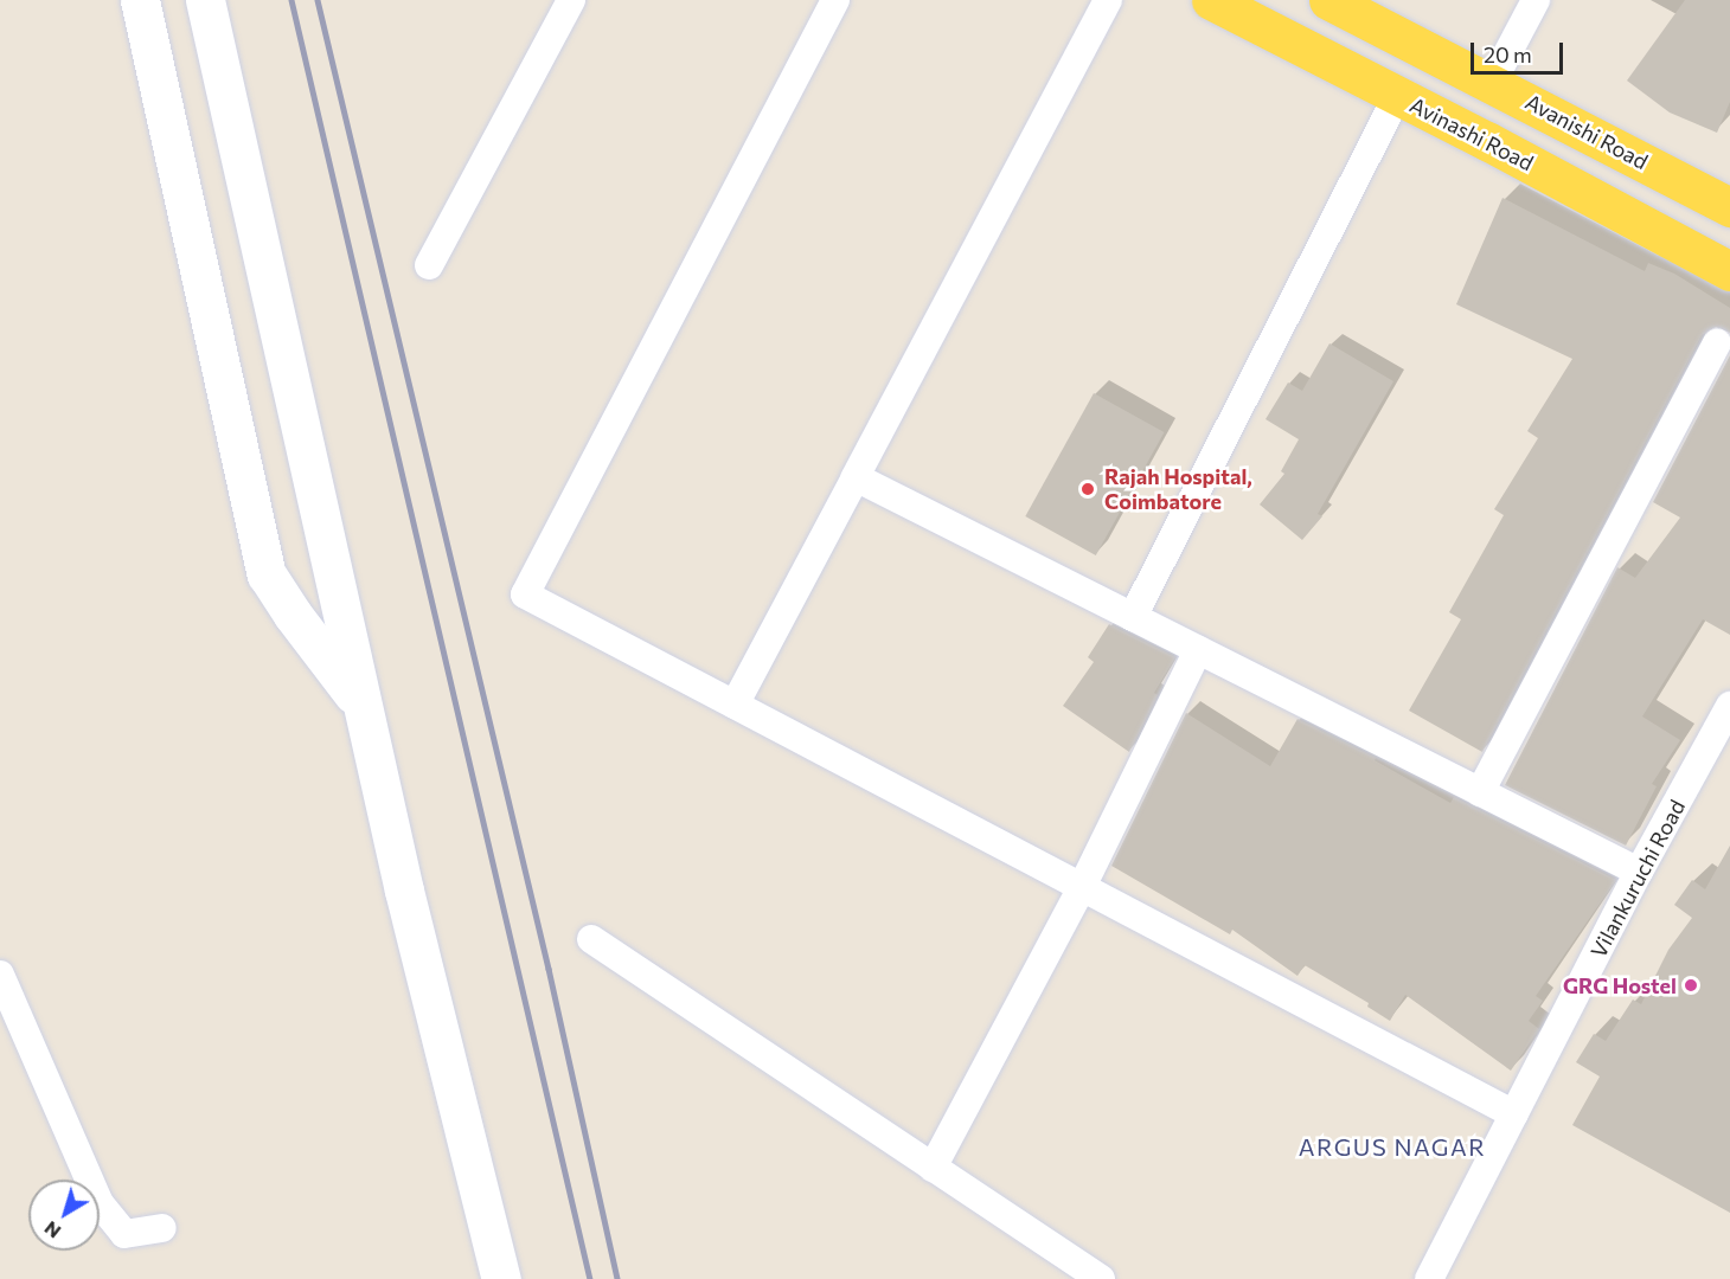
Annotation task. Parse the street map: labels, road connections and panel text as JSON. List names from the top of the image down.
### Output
{
  "streets": {
    "main road": ["Avanishi Road", "Avinashi Road"],
    "street": ["Vilankuruchi Road"]
  },
  "districts": ["ARGUS NAGAR"],
  "places": ["Rajah Hospital, Coimbatore", "GRG Hostel"],
  "scale_bar": "20 m",
  "north": "bottom left"
}
